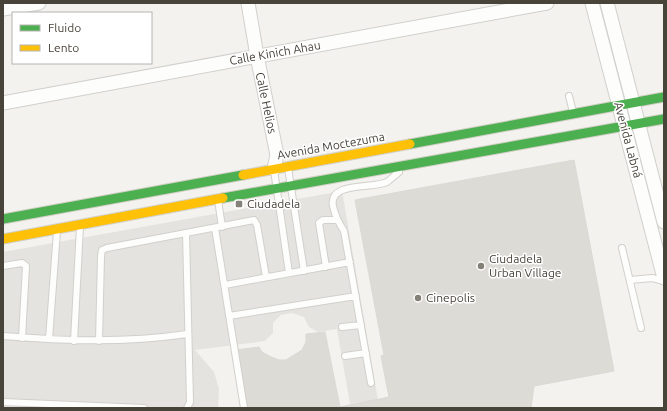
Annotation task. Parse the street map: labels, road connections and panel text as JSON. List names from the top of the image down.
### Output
{
  "streets": {
    "street": [
      "Calle Kinich Ahau",
      "Calle Helios",
      "Avenida Labná",
      "Avenida Moctezuma"
    ]
  },
  "crossings": [
    ["Calle Kinich Ahau", "Calle Helios"],
    ["Calle Helios", "Avenida Moctezuma"],
    ["Avenida Labná", "Avenida Moctezuma"]
  ],
  "places": {
    "transit": ["Ciudadela"],
    "other": ["Ciudadela Urban Village", "Cinepolis"]
  },
  "legend": ["Fluido", "Lento"]
}
